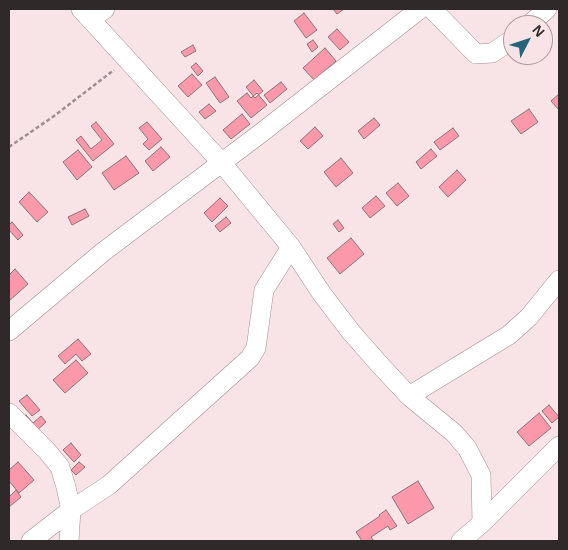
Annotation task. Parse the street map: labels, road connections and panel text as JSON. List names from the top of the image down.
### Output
{
  "north": "top right"
}
